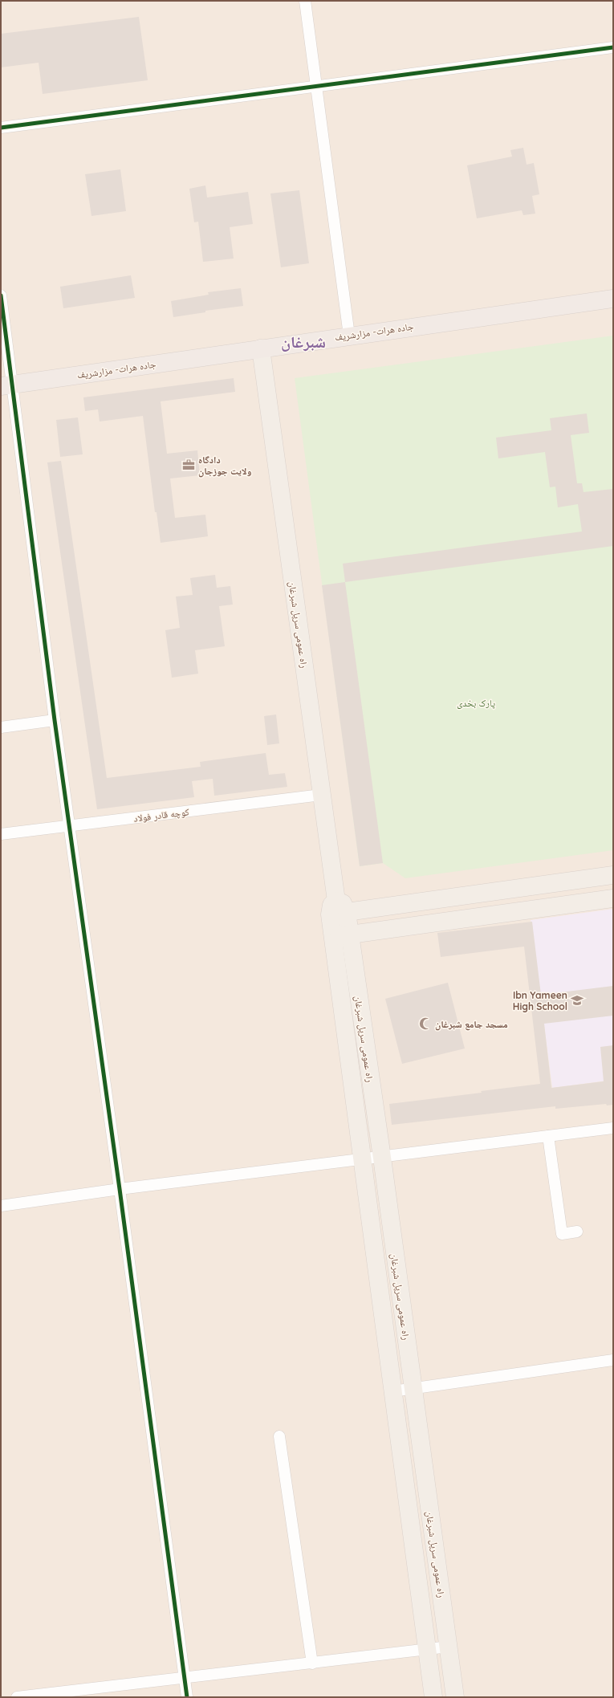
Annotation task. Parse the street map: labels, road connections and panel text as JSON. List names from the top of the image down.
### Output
{
  "streets": {
    "highway": ["جاده هرات- مزارشریف"],
    "main road": ["راه عمومی سرپل شبرغان"],
    "street": ["کوچه قادر فولاد"]
  },
  "crossings": [
    ["جاده هرات- مزارشریف", "راه عمومی سرپل شبرغان"],
    ["راه عمومی سرپل شبرغان", "کوچه قادر فولاد"]
  ],
  "districts": ["شبرغان"],
  "parks": ["پارک بخدی"],
  "places": {
    "office": ["دادگاه ولایت جوزجان"],
    "school or university": ["Ibn Yameen High School"],
    "mosque": ["مسجد جامع شبرغان"]
  }
}
